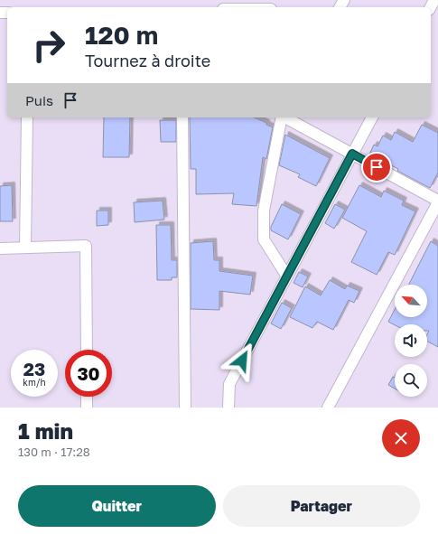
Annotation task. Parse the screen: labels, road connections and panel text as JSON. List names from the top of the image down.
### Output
{
  "north": "top left",
  "page": {
    "turn": ["120 m", "Tournez à droite"],
    "then": "Puis",
    "speed": "23 km/h",
    "limit": "30",
    "heading": ["1 min", "130 m · 17:28"],
    "buttons": ["Quitter", "Partager"]
  }
}
